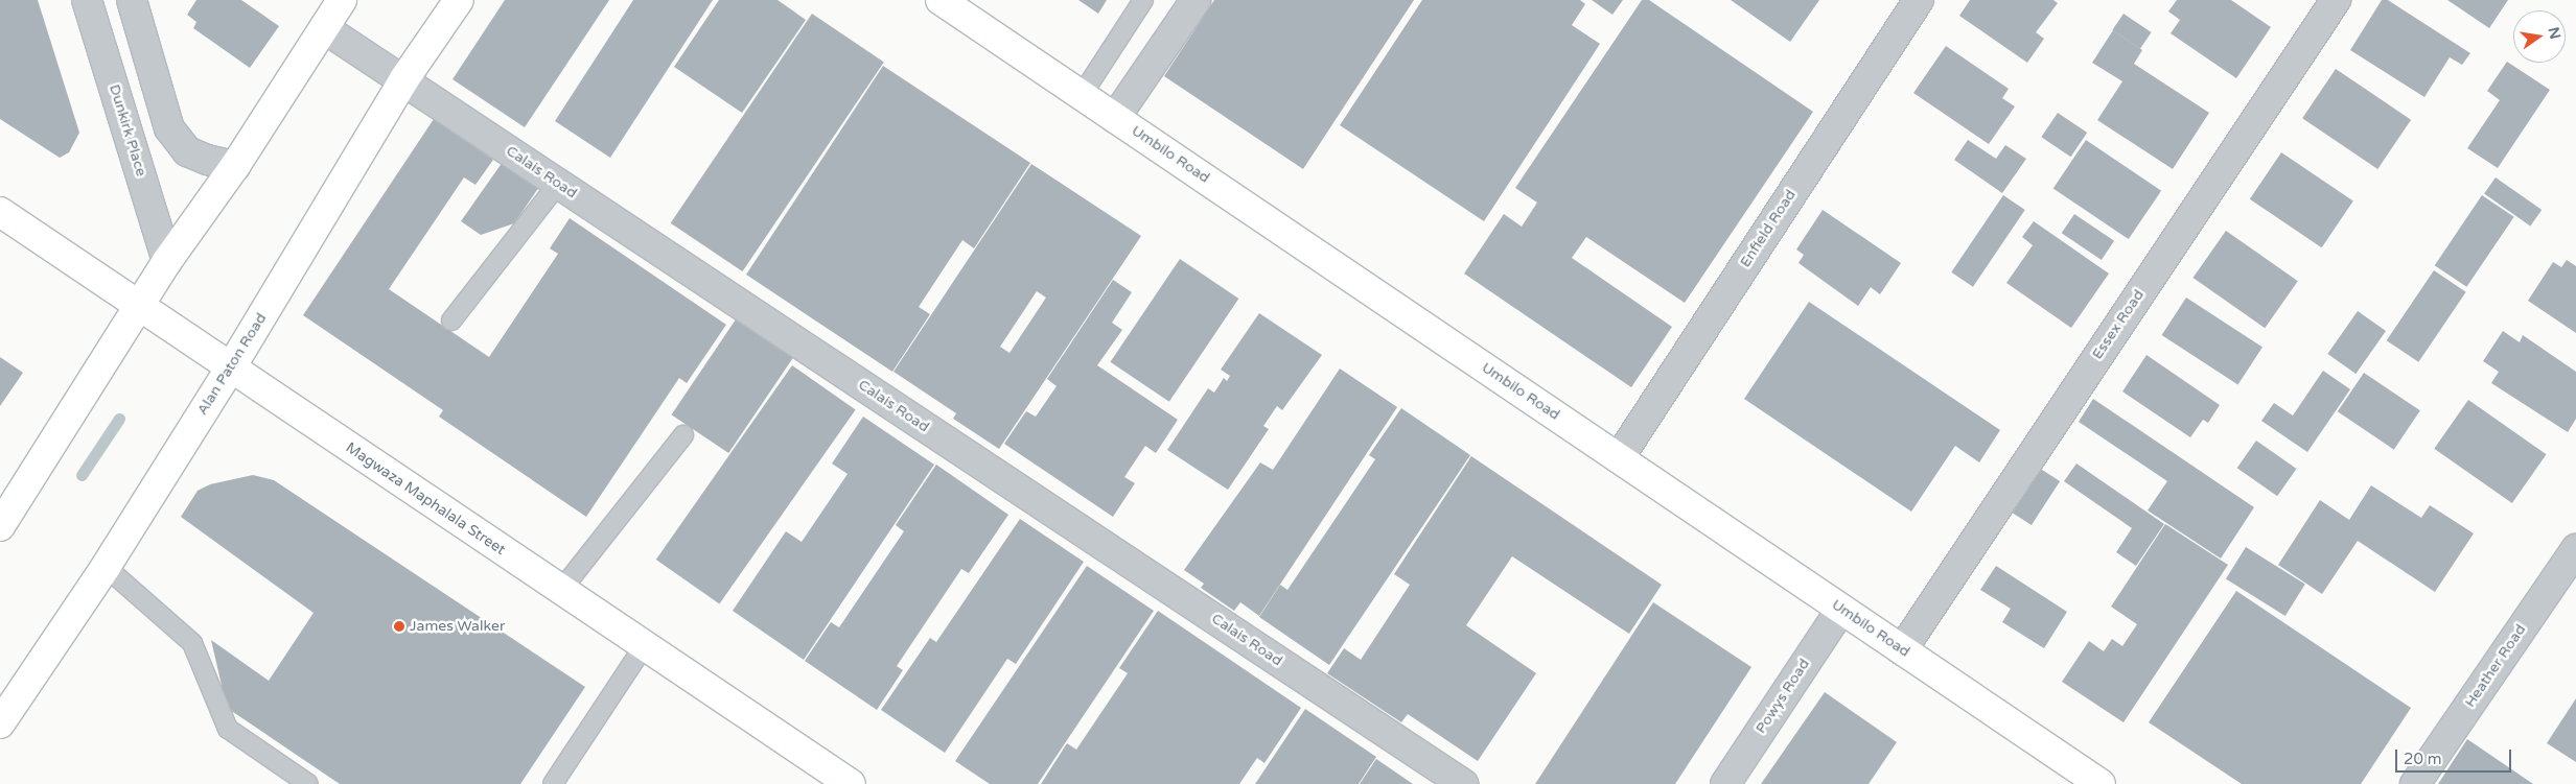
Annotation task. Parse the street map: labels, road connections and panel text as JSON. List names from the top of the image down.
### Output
{
  "streets": {
    "street": [
      "Dunkirk Place",
      "Umbilo Road",
      "Calais Road",
      "Enfield Road",
      "Essex Road",
      "Alan Paton Road",
      "Magwaza Maphalala Street",
      "Heather Road",
      "Powys Road"
    ]
  },
  "crossings": [
    ["Umbilo Road", "Enfield Road"],
    ["Umbilo Road", "Essex Road"],
    ["Umbilo Road", "Powys Road"],
    ["Calais Road", "Alan Paton Road"],
    ["Alan Paton Road", "Magwaza Maphalala Street"]
  ],
  "places": ["James Walker"],
  "scale_bar": "20 m",
  "north": "right"
}
